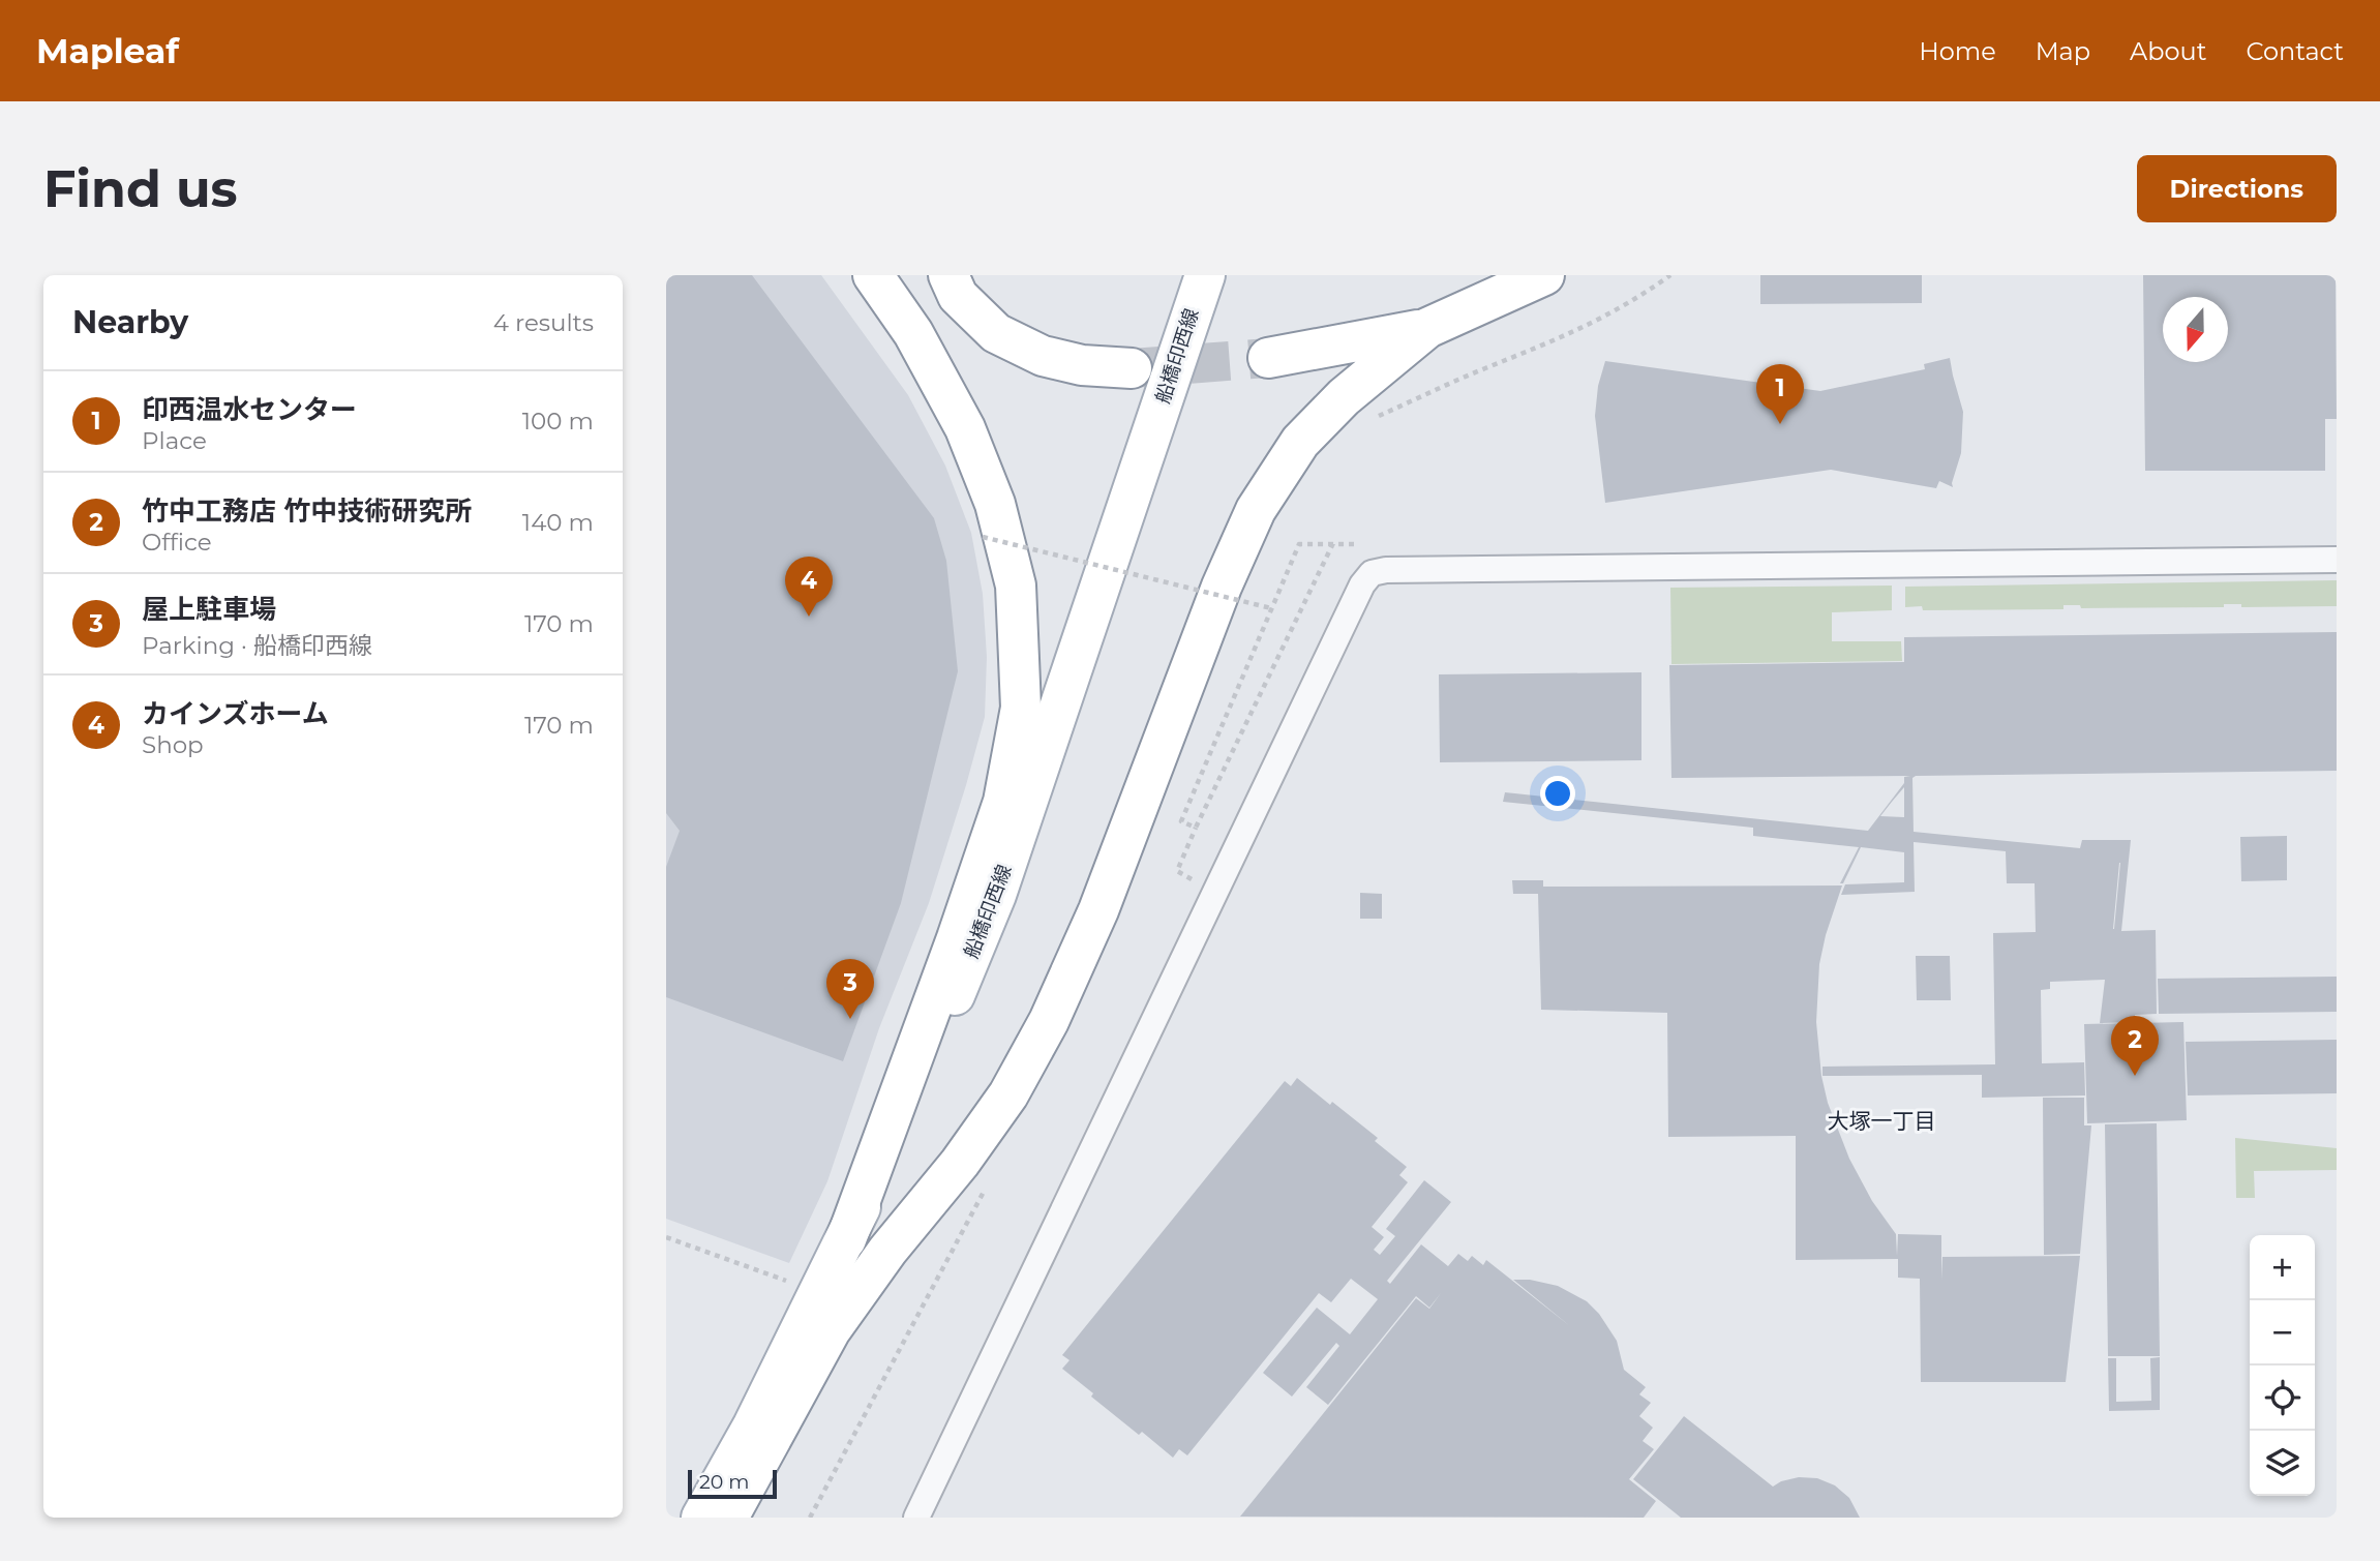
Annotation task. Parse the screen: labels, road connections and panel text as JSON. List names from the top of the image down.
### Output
{
  "streets": {
    "main road": ["船橋印西線"]
  },
  "districts": ["大塚一丁目"],
  "scale_bar": "20 m",
  "north": "bottom",
  "page": {
    "header": "Mapleaf",
    "nav": [
      "Home",
      "Map",
      "About",
      "Contact"
    ],
    "buttons": "Directions",
    "title": "Find us",
    "heading": ["Nearby", "4 results"],
    "pins": [
      "1",
      "4",
      "3",
      "2"
    ],
    "list": [
      {
        "mark": "1",
        "name": "印西温水センター",
        "note": "Place",
        "value": "100 m"
      },
      {
        "mark": "2",
        "name": "竹中工務店 竹中技術研究所",
        "note": "Office",
        "value": "140 m"
      },
      {
        "mark": "3",
        "name": "屋上駐車場",
        "note": "Parking · 船橋印西線",
        "value": "170 m"
      },
      {
        "mark": "4",
        "name": "カインズホーム",
        "note": "Shop",
        "value": "170 m"
      }
    ],
    "map_buttons": ["+", "−"],
    "scale": "20 m"
  }
}
